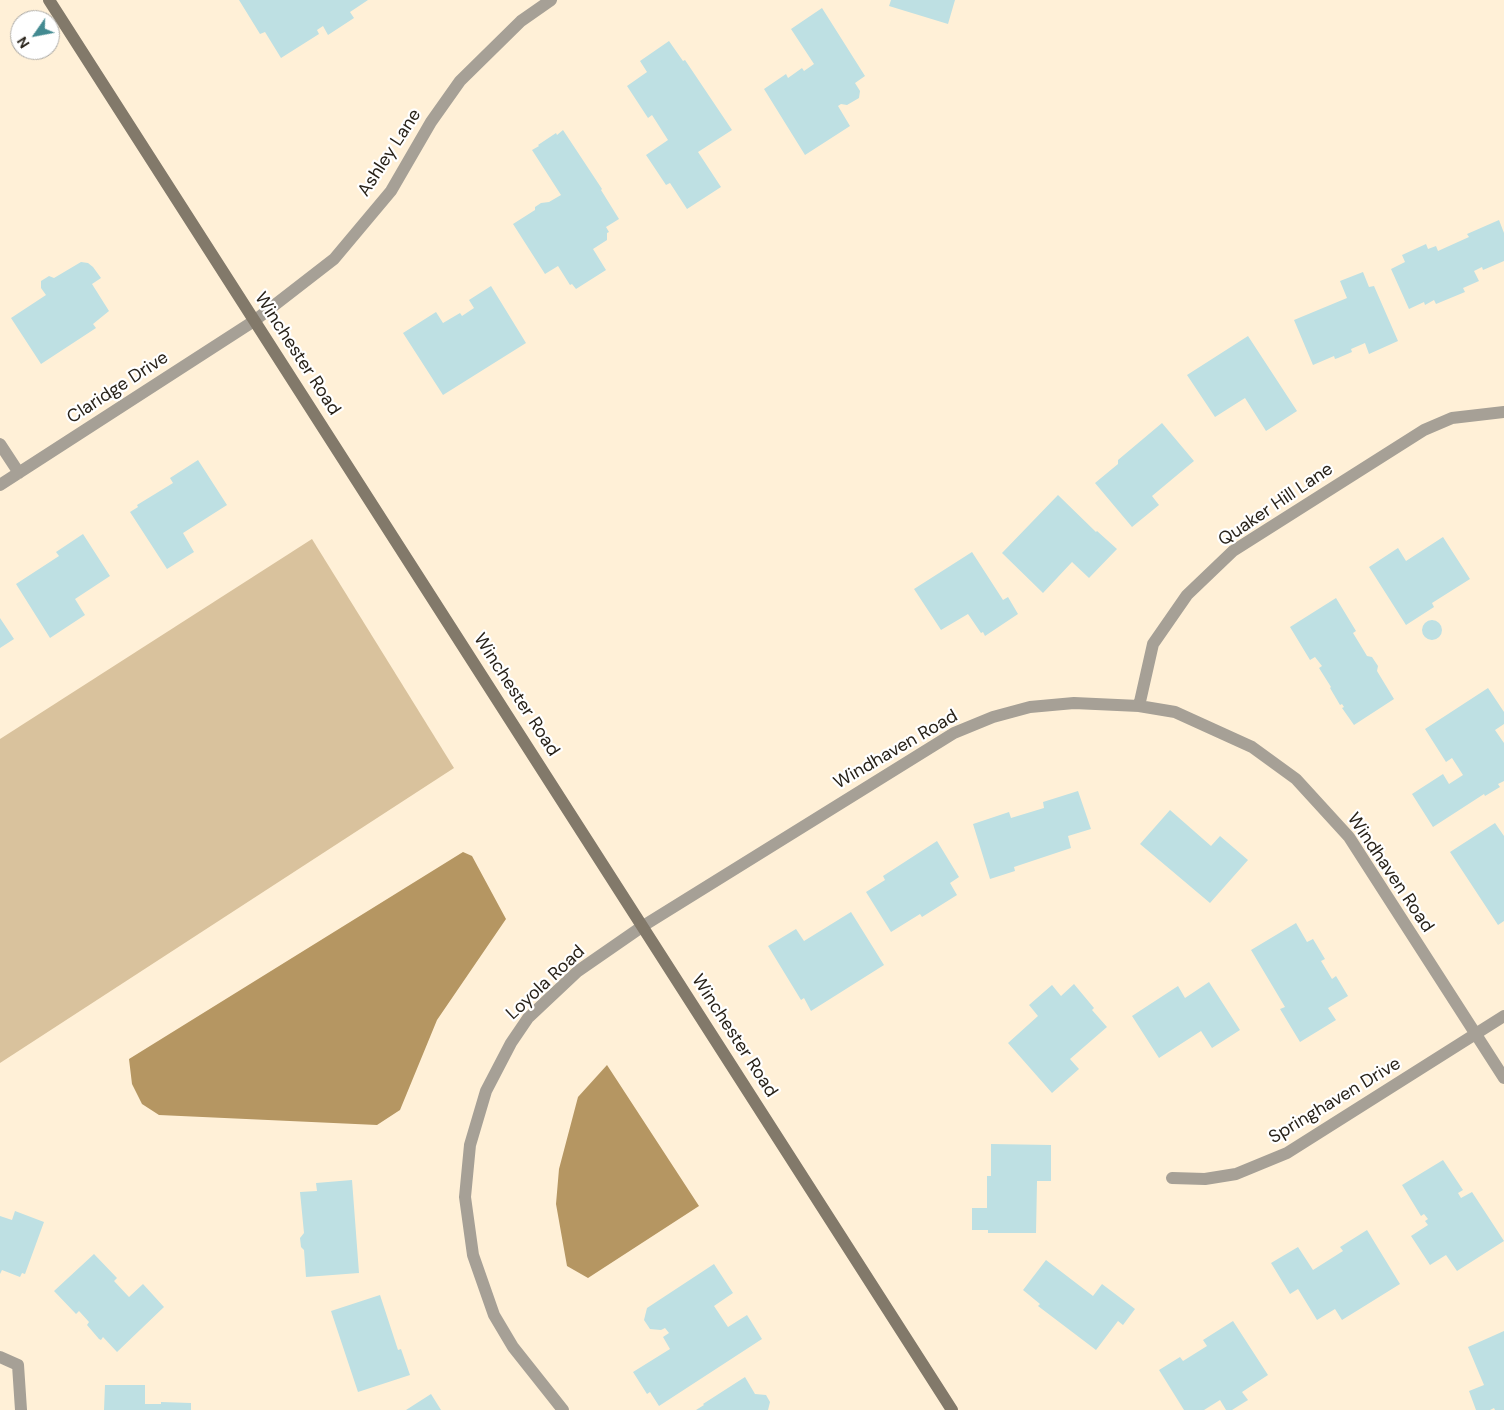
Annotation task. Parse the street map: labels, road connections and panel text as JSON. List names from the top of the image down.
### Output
{
  "streets": {
    "main road": ["Winchester Road"],
    "street": [
      "Ashley Lane",
      "Claridge Drive",
      "Quaker Hill Lane",
      "Windhaven Road",
      "Loyola Road",
      "Springhaven Drive"
    ]
  },
  "crossings": [
    ["Ashley Lane", "Winchester Road"],
    ["Ashley Lane", "Claridge Drive"],
    ["Winchester Road", "Claridge Drive"],
    ["Winchester Road", "Windhaven Road"],
    ["Winchester Road", "Loyola Road"],
    ["Quaker Hill Lane", "Windhaven Road"],
    ["Windhaven Road", "Loyola Road"],
    ["Windhaven Road", "Springhaven Drive"]
  ],
  "north": "bottom left"
}
